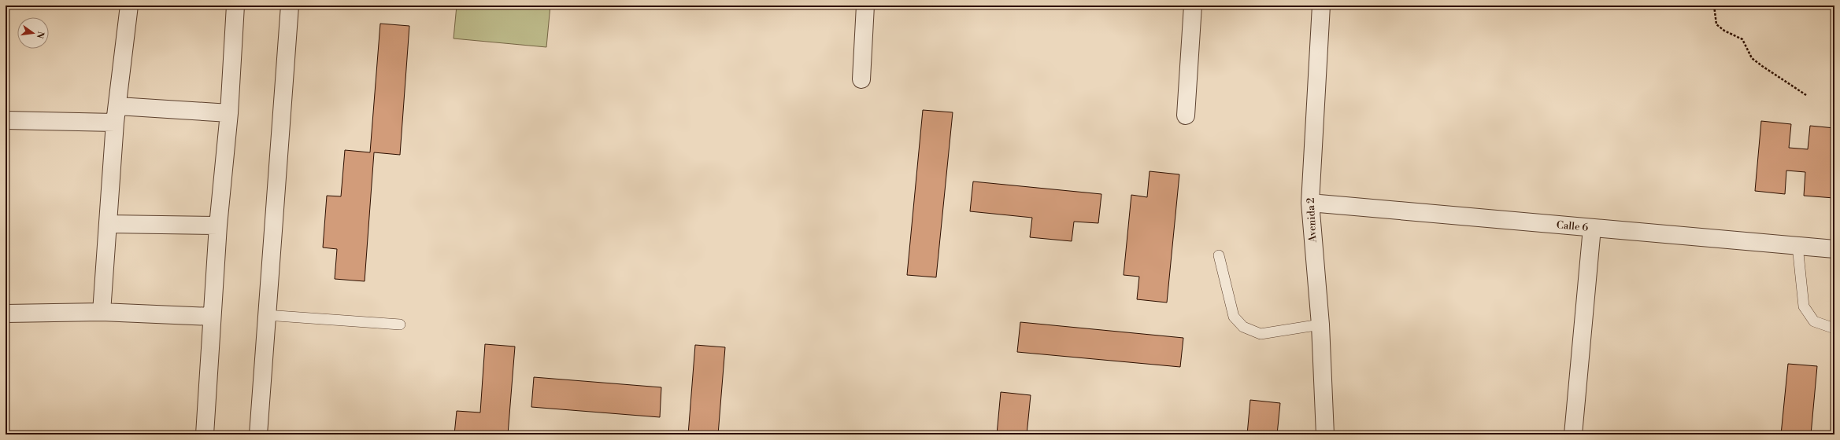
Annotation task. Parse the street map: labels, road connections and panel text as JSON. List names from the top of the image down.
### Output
{
  "streets": {
    "street": ["Avenida 2", "Calle 6"]
  },
  "crossings": [
    ["Avenida 2", "Calle 6"]
  ],
  "north": "right"
}
